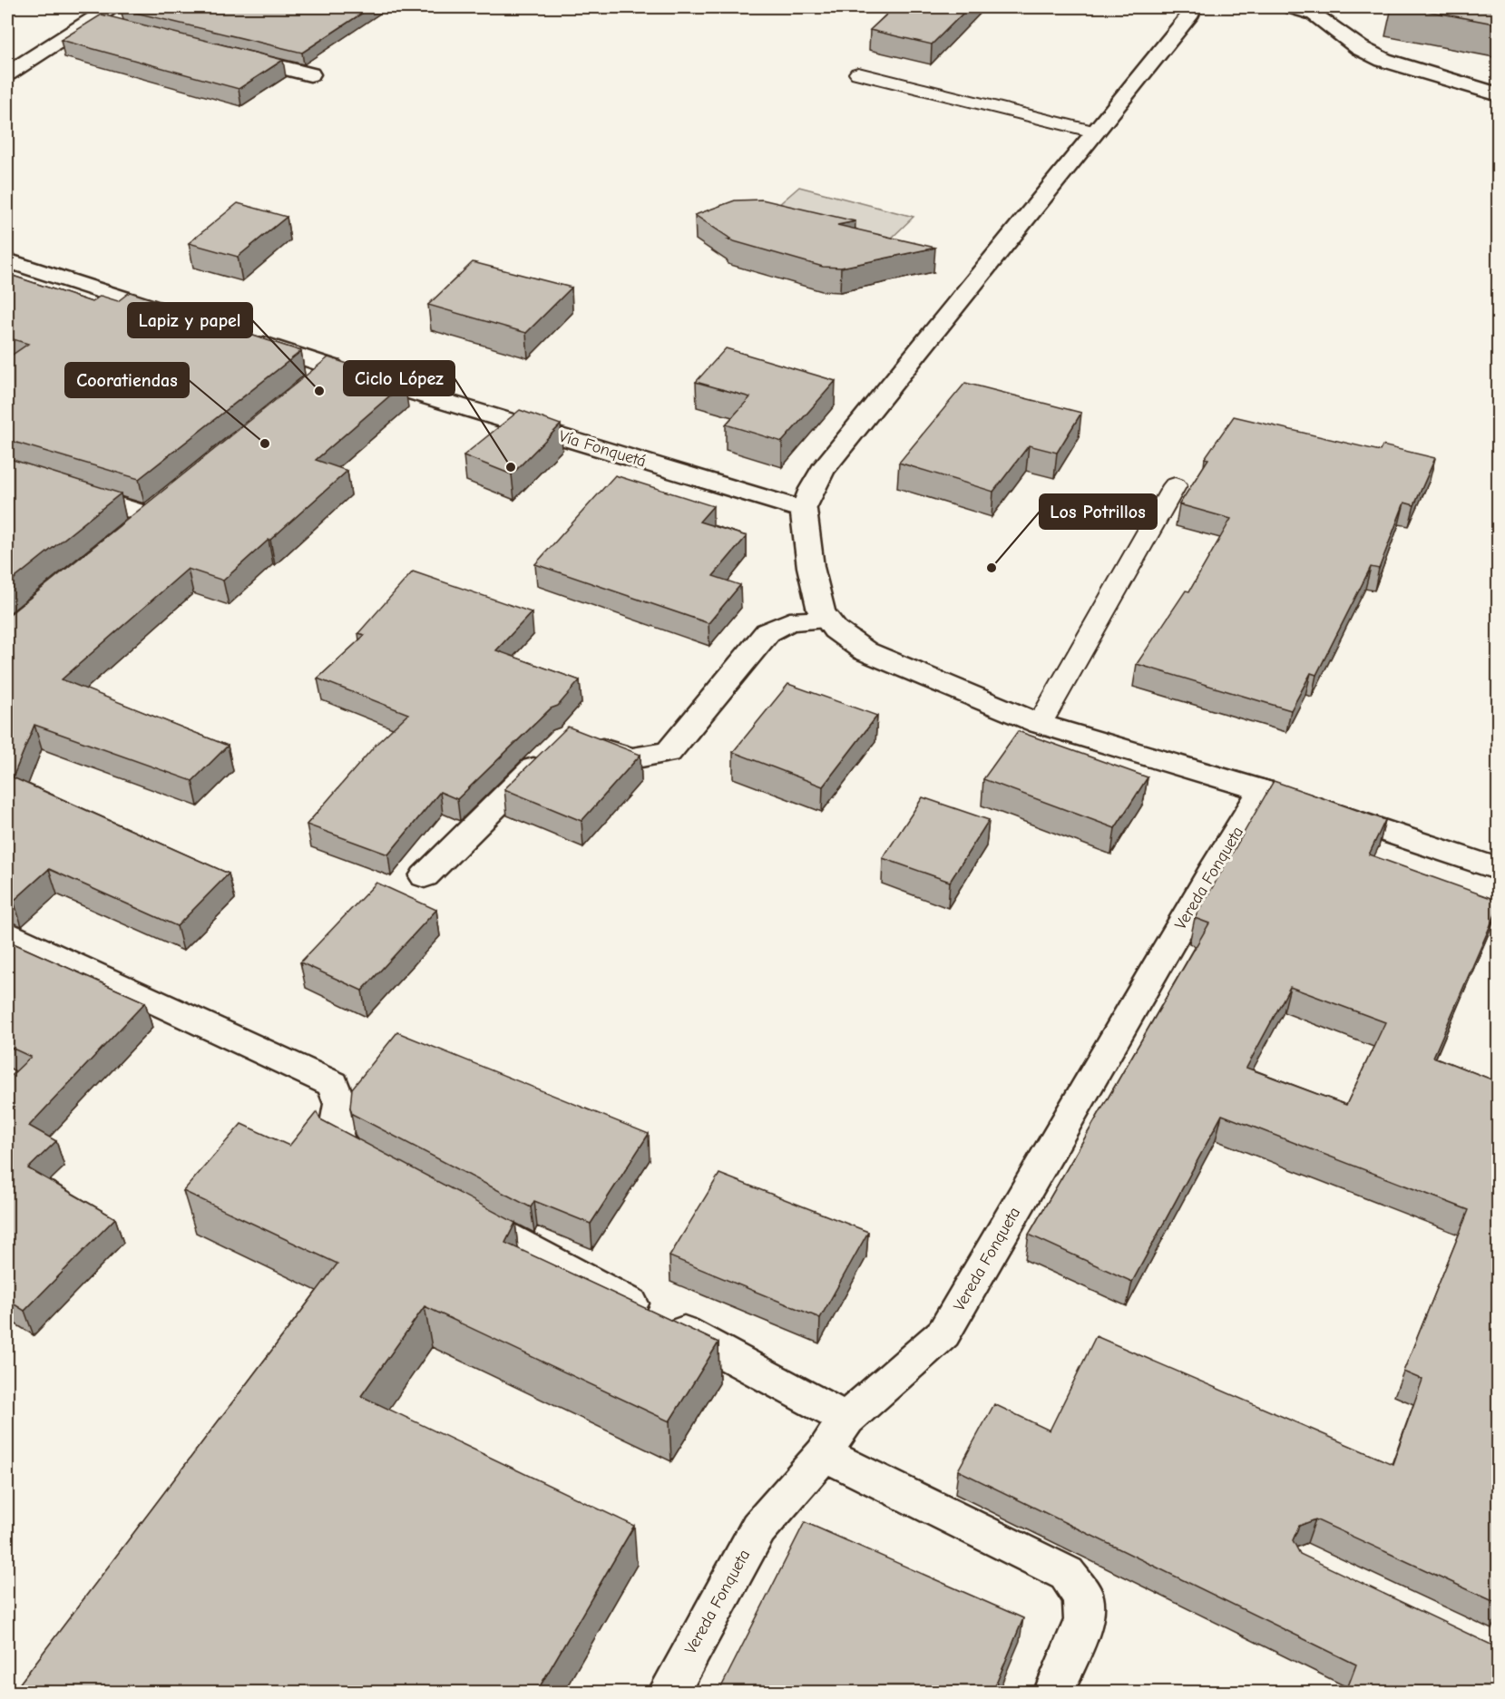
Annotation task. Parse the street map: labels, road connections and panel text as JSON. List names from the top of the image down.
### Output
{
  "streets": {
    "street": ["Vía Fonquetá", "Vereda Fonqueta"]
  },
  "places": [
    "Lapiz y papel",
    "Cooratiendas",
    "Ciclo López",
    "Los Potrillos"
  ]
}
